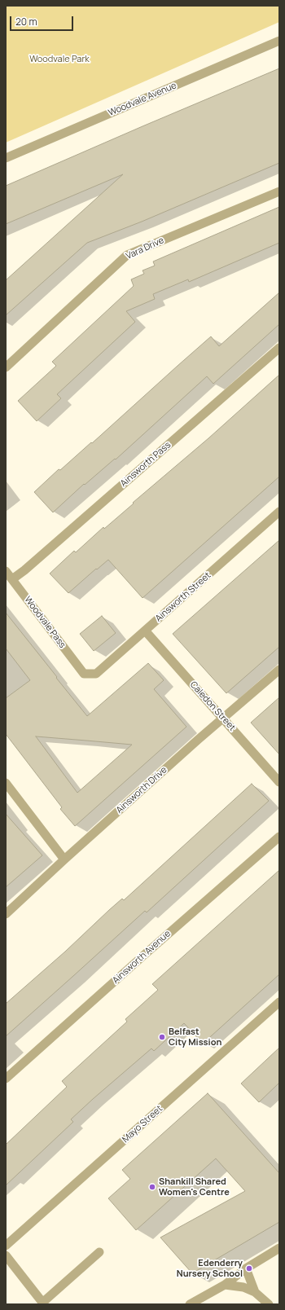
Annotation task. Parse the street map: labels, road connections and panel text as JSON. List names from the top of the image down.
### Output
{
  "streets": {
    "street": [
      "Woodvale Avenue",
      "Vara Drive",
      "Ainsworth Pass",
      "Ainsworth Street",
      "Woodvale Pass",
      "Caledon Street",
      "Ainsworth Drive",
      "Ainsworth Avenue",
      "Mayo Street"
    ]
  },
  "crossings": [
    ["Ainsworth Pass", "Woodvale Pass"],
    ["Ainsworth Street", "Woodvale Pass"],
    ["Ainsworth Street", "Caledon Street"],
    ["Caledon Street", "Ainsworth Drive"]
  ],
  "parks": ["Woodvale Park"],
  "places": ["Belfast City Mission", "Shankill Shared Women's Centre", "Edenderry Nursery School"],
  "scale_bar": "20 m"
}
